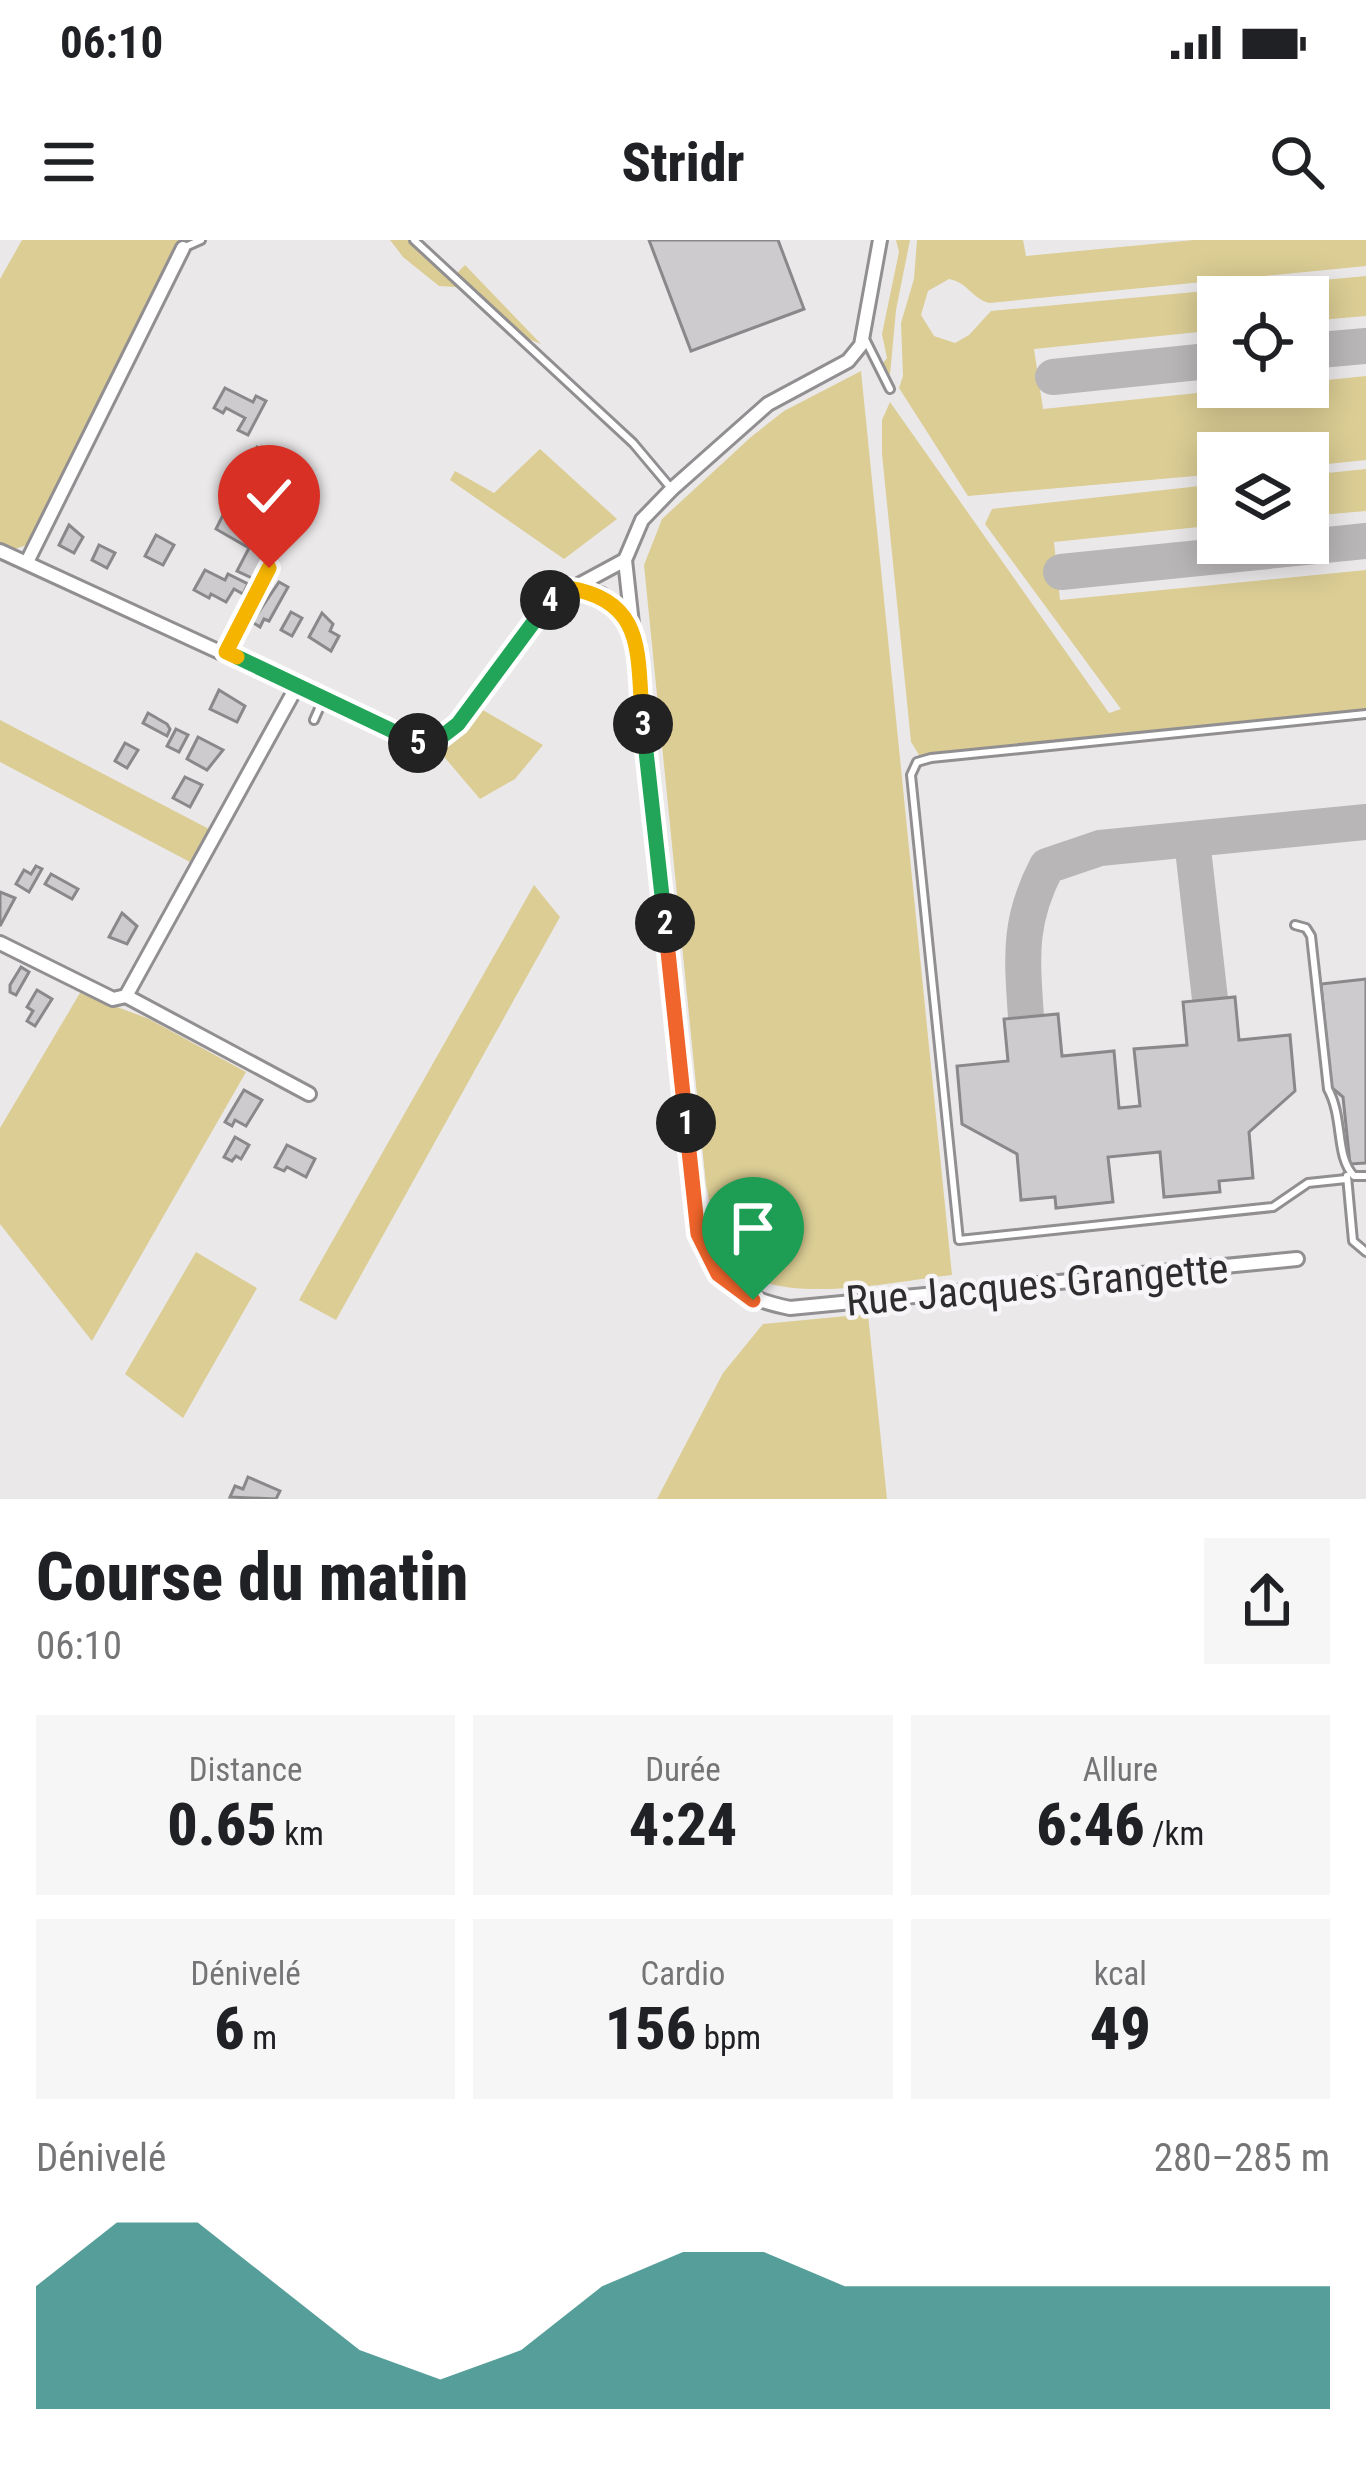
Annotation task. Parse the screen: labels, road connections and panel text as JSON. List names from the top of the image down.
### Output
{
  "streets": {
    "street": ["Rue Jacques Grangette"]
  },
  "page": {
    "status": "06:10",
    "header": "Stridr",
    "pins": [
      "4",
      "3",
      "5",
      "2",
      "1"
    ],
    "heading": ["Course du matin", "06:10"],
    "stats": [
      ["Distance", "0.65 km"],
      ["Durée", "4:24"],
      ["Allure", "6:46 /km"],
      ["Dénivelé", "6 m"],
      ["Cardio", "156 bpm"],
      ["kcal", "49"]
    ],
    "chart": ["Dénivelé", "280–285 m"]
  }
}
